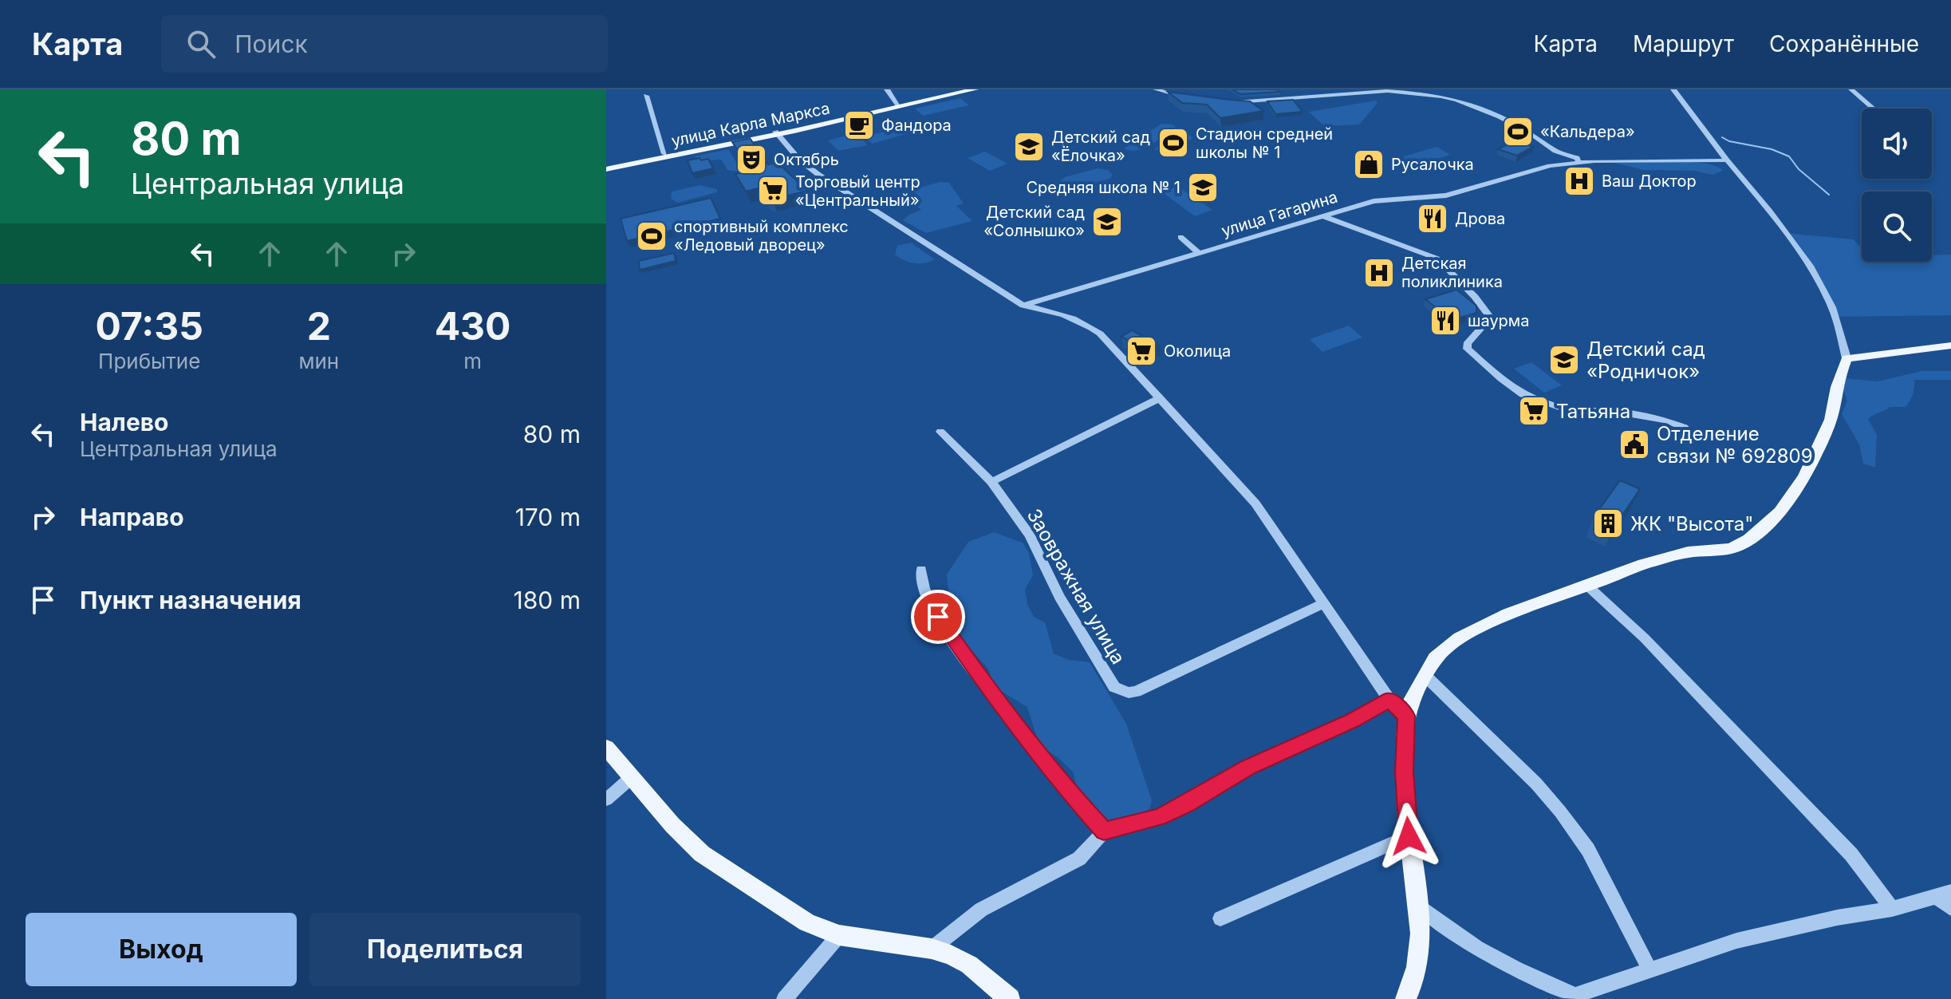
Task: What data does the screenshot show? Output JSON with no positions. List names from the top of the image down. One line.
{"streets":{"main road":["улица Карла Маркса"],"street":["улица Гагарина","Заовражная улица"]},"places":{"cafe":["Фандора"],"sports":["«Кальдера»","Стадион средней школы № 1","спортивный комплекс «Ледовый дворец»"],"school or university":["Детский сад «Ёлочка»","Средняя школа № 1","Детский сад «Солнышко»","Детский сад «Родничок»"],"theatre":["Октябрь"],"shop":["Русалочка"],"hospital":["Ваш Доктор","Детская поликлиника"],"supermarket":["Торговый центр «Центральный»","Околица","Татьяна"],"restaurant":["Дрова","шаурма"],"public building":["Отделение связи № 692809"],"building":["ЖК \"Высота\""]},"page":{"header":"Карта","search":"Поиск","nav":["Карта","Маршрут","Сохранённые"],"turn":["80 m","Центральная улица"],"eta":["07:35","Прибытие","2","мин","430","m"],"list":[{"name":"Налево","note":"Центральная улица","value":"80 m"},{"name":"Направо","value":"170 m"},{"name":"Пункт назначения","value":"180 m"}],"buttons":["Выход","Поделиться"]}}
